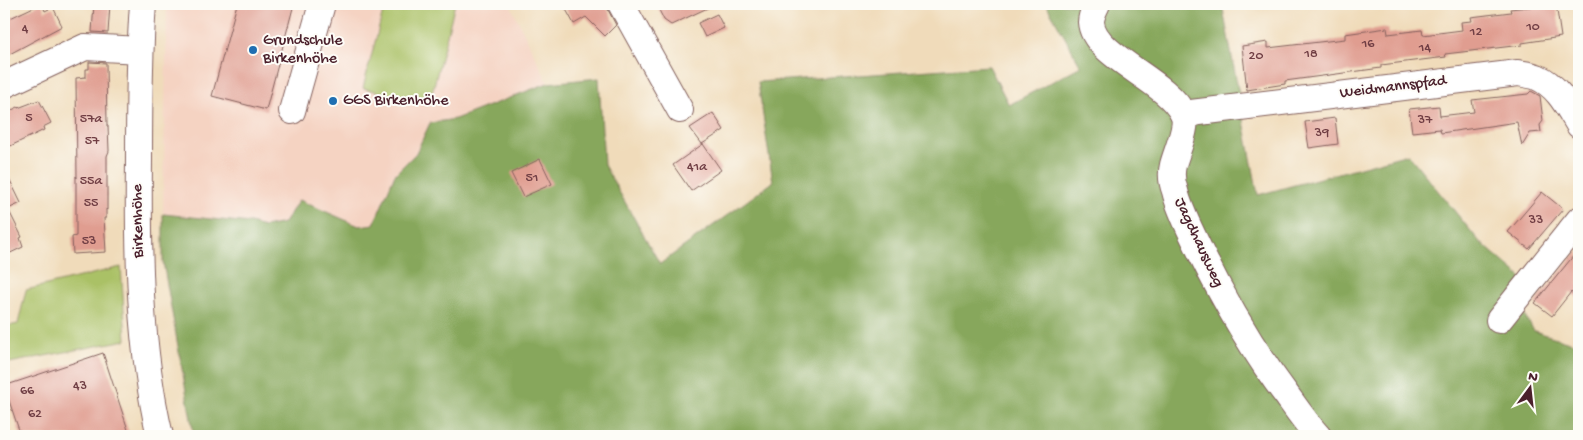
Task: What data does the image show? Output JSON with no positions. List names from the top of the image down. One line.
{"streets":{"street":["Weidmannspfad","Birkenhöhe","Jagdhausweg"]},"crossings":[["Weidmannspfad","Jagdhausweg"]],"places":["Grundschule Birkenhöhe","GGS Birkenhöhe"],"house_numbers":["10","4","12","16","14","18","20","5","57a","37","39","57","41a","51","55a","55","33","53","43","66","62"],"north":"top"}
